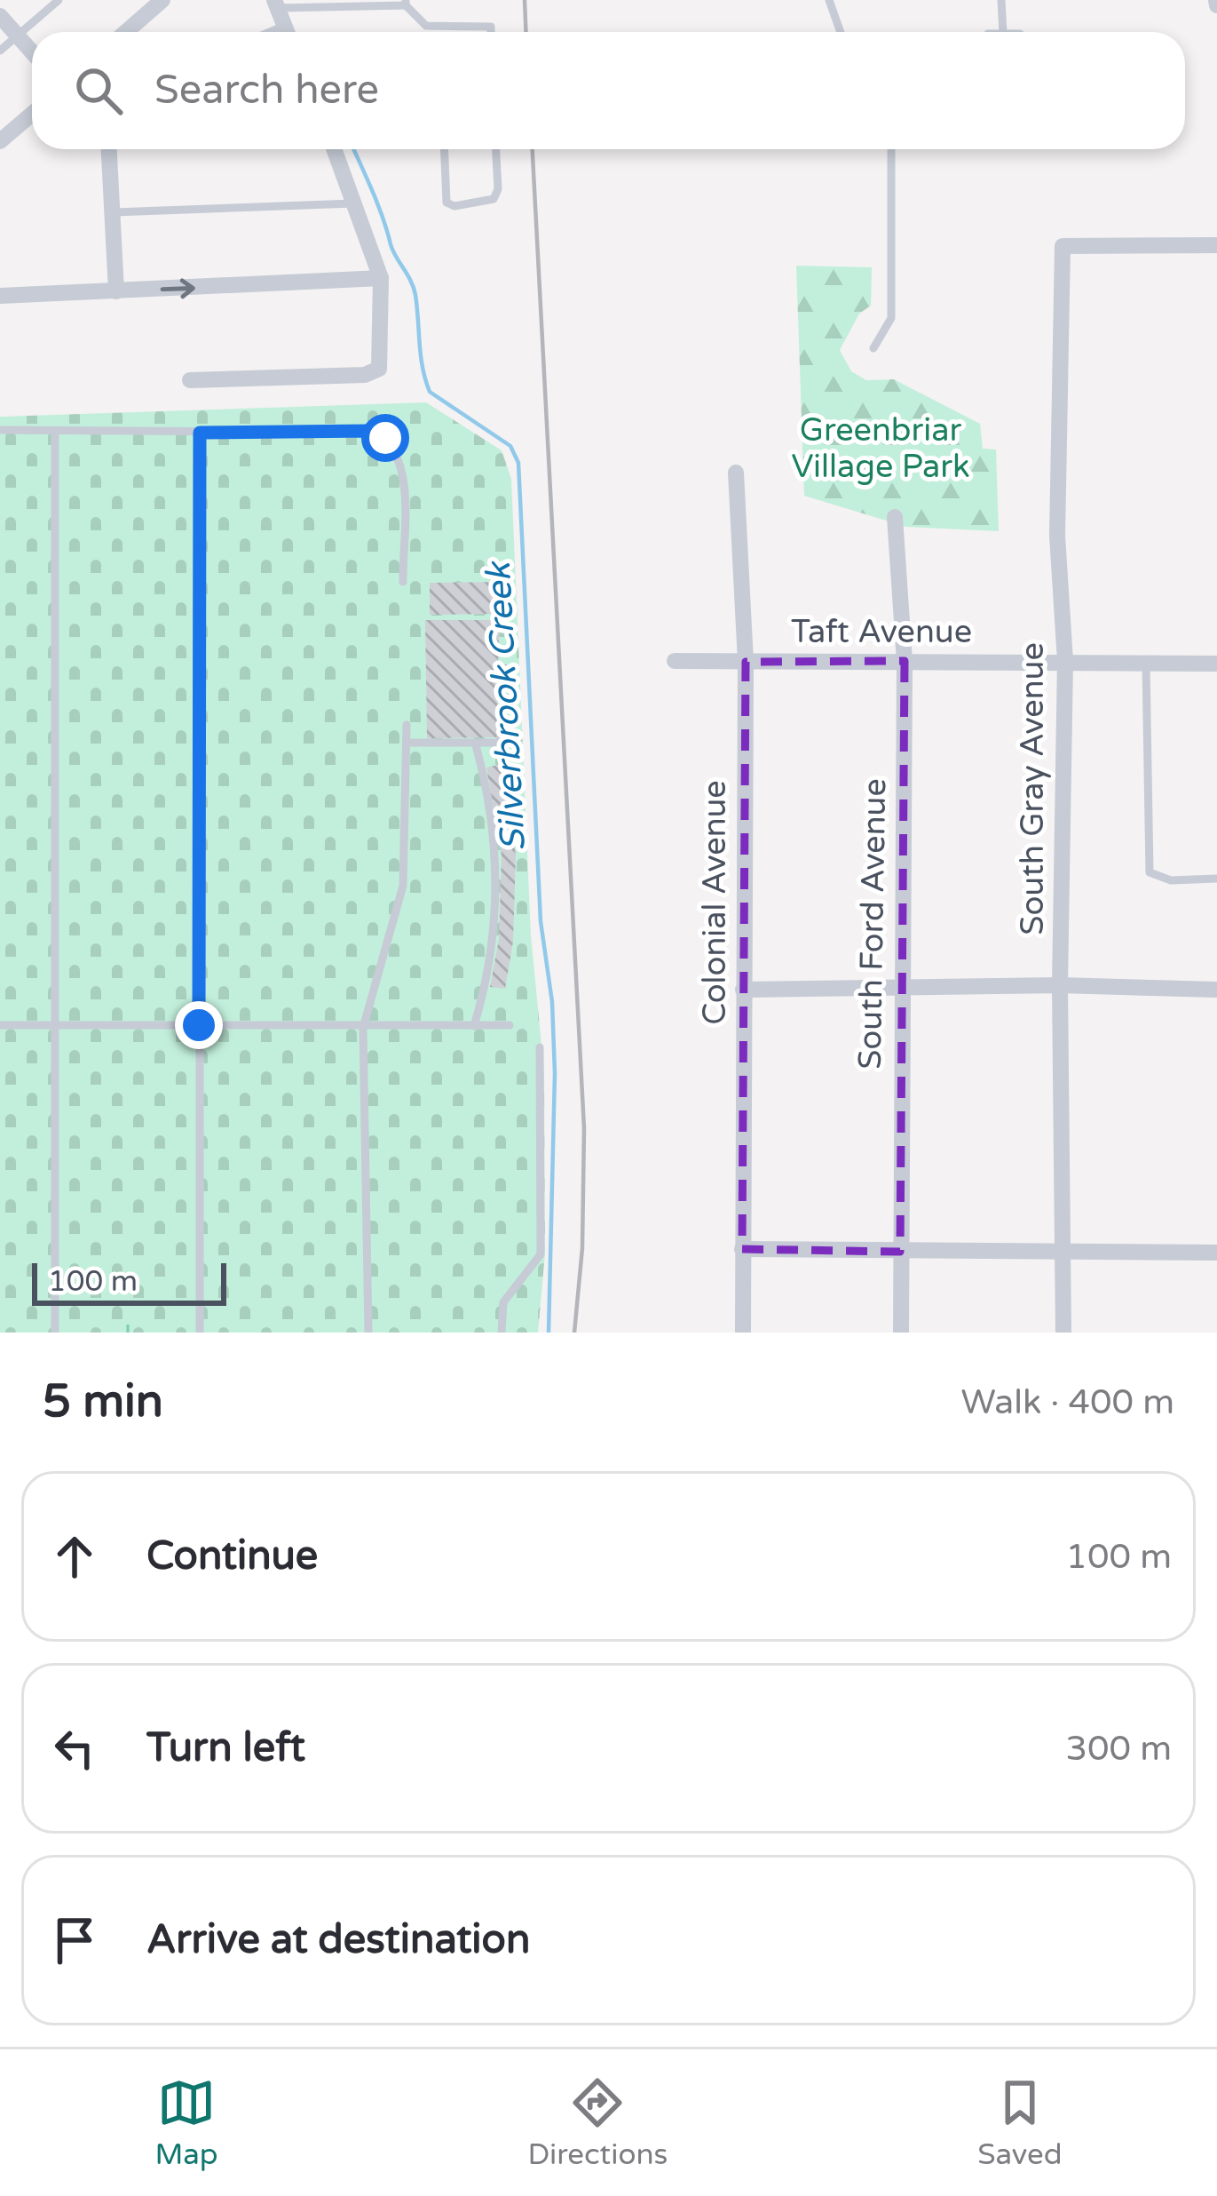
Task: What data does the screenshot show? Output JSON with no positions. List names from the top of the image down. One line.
{"streets":{"street":["Taft Avenue","South Gray Avenue","Colonial Avenue","South Ford Avenue"]},"crossings":[["Taft Avenue","South Gray Avenue"],["Taft Avenue","Colonial Avenue"],["Taft Avenue","South Ford Avenue"]],"water":["Silverbrook Creek"],"parks":["Greenbriar Village Park"],"scale_bar":"100 m","page":{"search":"Search here","scale":"100 m","heading":["5 min","Walk · 400 m"],"list":[["Continue","100 m"],["Turn left","300 m"],"Arrive at destination"],"nav":["Map","Directions","Saved"]}}
